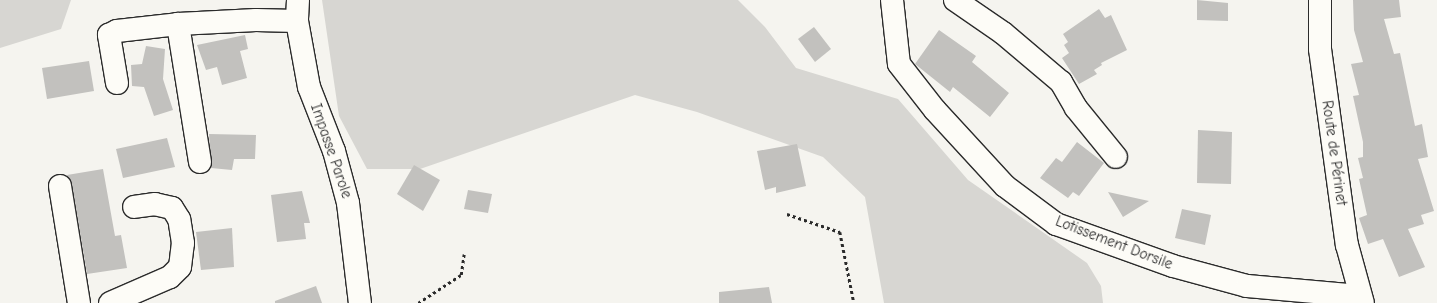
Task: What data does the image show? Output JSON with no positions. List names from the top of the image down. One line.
{"streets":{"street":["Impasse Parole","Route de Périnet","Lotissement Dorsile"]},"crossings":[["Route de Périnet","Lotissement Dorsile"]]}
